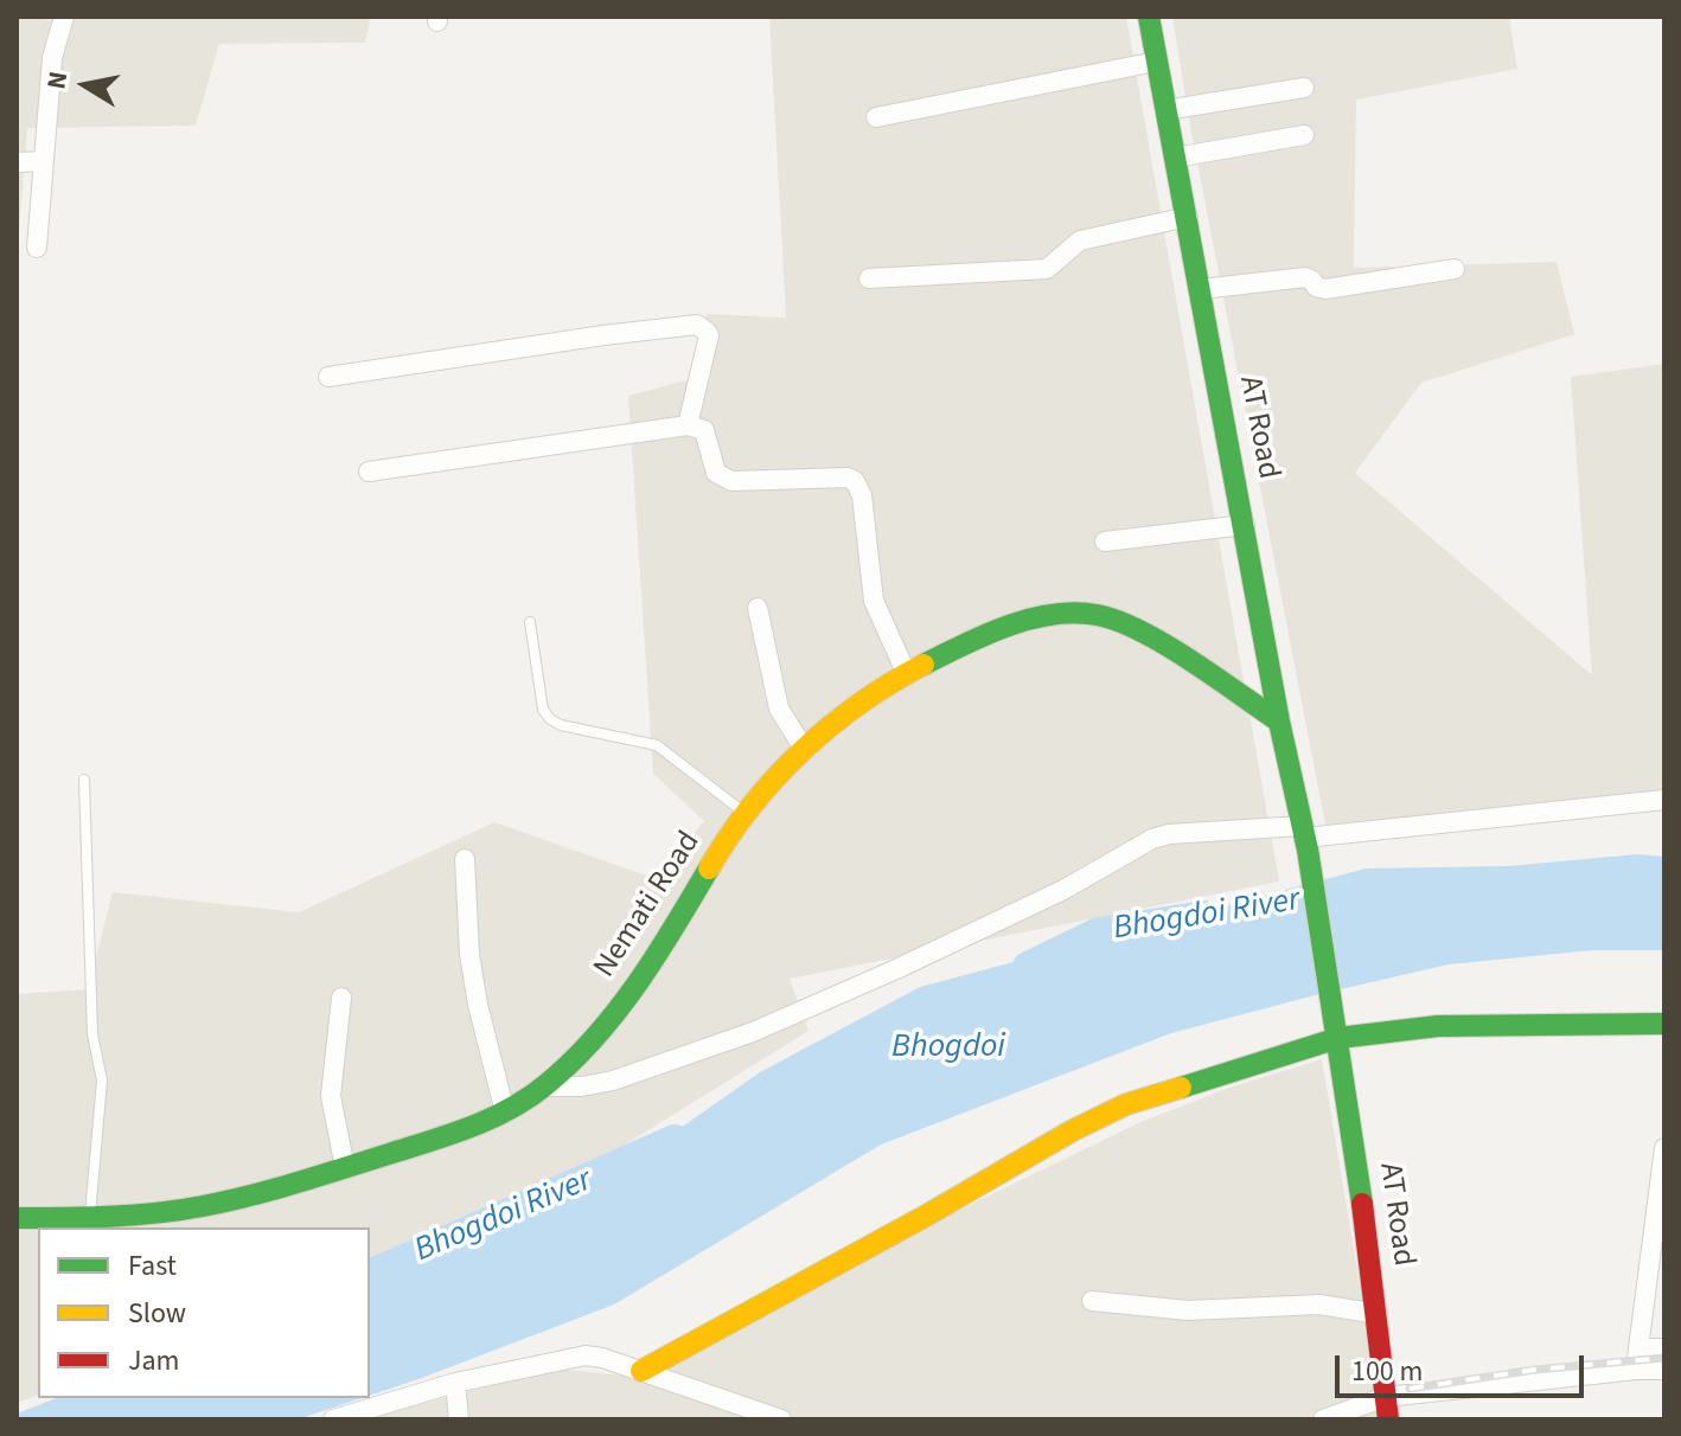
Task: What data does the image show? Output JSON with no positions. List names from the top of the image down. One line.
{"streets":{"street":["AT Road","Nemati Road"]},"crossings":[["AT Road","Nemati Road"]],"water":["Bhogdoi River","Bhogdoi"],"legend":["Fast","Slow","Jam"],"scale_bar":"100 m","north":"left"}
